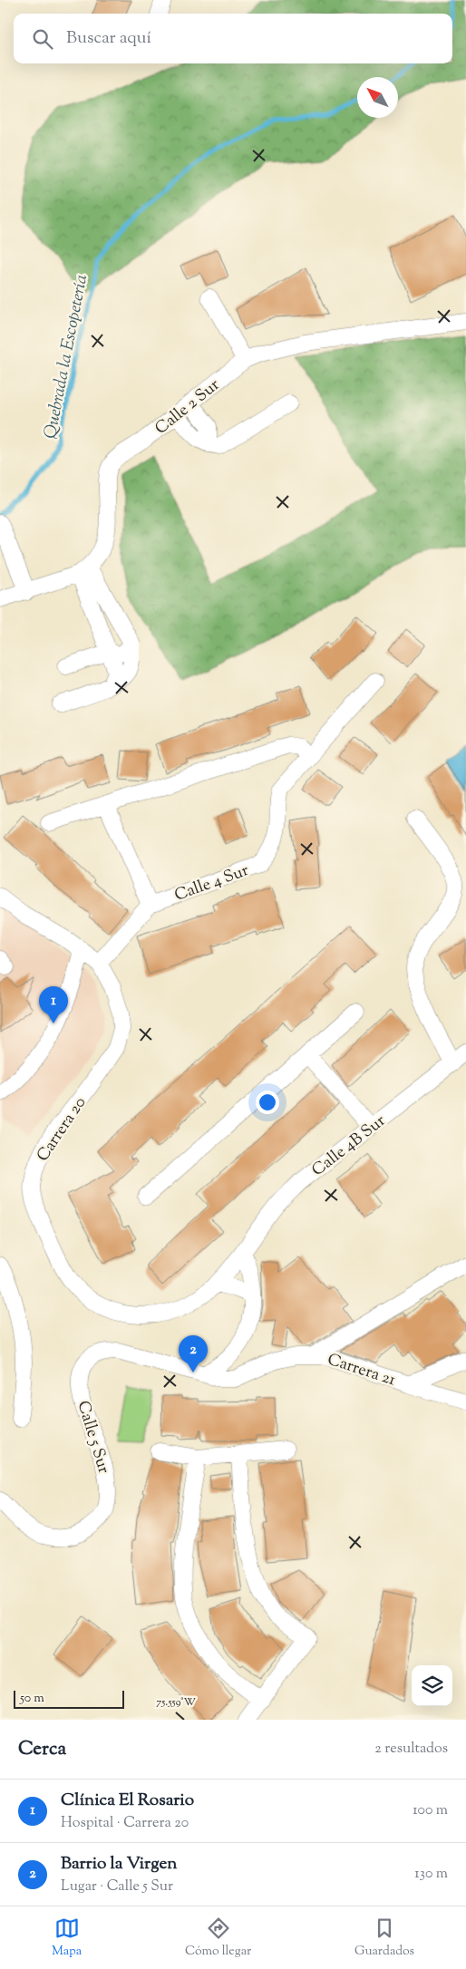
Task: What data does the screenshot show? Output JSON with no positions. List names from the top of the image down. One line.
{"streets":{"street":["Calle 2 Sur","Calle 4 Sur","Carrera 20","Calle 4B Sur","Carrera 21","Calle 5 Sur"]},"crossings":[["Calle 4 Sur","Carrera 20"],["Carrera 20","Calle 4B Sur"],["Carrera 21","Calle 5 Sur"]],"water":["Quebrada la Escopetería"],"scale_bar":"50 m","north":"top left","page":{"search":"Buscar aquí","pins":["1","2"],"scale":"50 m","heading":["Cerca","2 resultados"],"list":[{"mark":"1","name":"Clínica El Rosario","note":"Hospital · Carrera 20","value":"100 m"},{"mark":"2","name":"Barrio la Virgen","note":"Lugar · Calle 5 Sur","value":"130 m"}],"nav":["Mapa","Cómo llegar","Guardados"]},"coordinates":["75.559°W"]}
